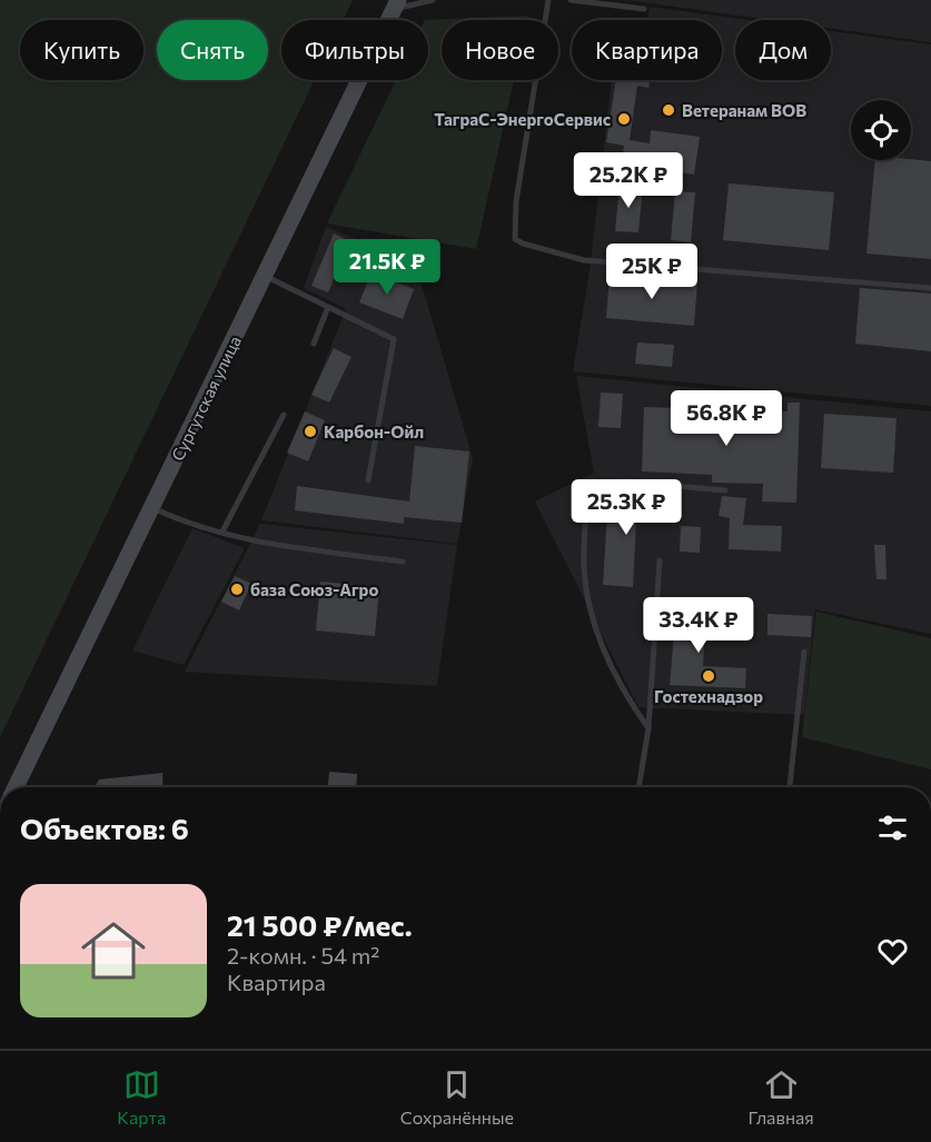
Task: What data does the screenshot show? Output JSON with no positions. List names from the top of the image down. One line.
{"streets":{"street":["Сургутская улица"]},"places":["Ветеранам ВОВ","ТаграС-ЭнергоСервис","Карбон-Ойл","база Союз-Агро","Гостехнадзор"],"page":{"chip":["Купить","Снять","Фильтры","Новое","Квартира","Дом"],"price":["25.2K ₽","21.5K ₽","25K ₽","56.8K ₽","25.3K ₽","33.4K ₽"],"heading":"Объектов: 6","list":[{"name":"21 500 ₽/мес.","note":"2-комн. · 54 m² · Квартира"}],"tabs":["Карта","Сохранённые","Главная"]}}
